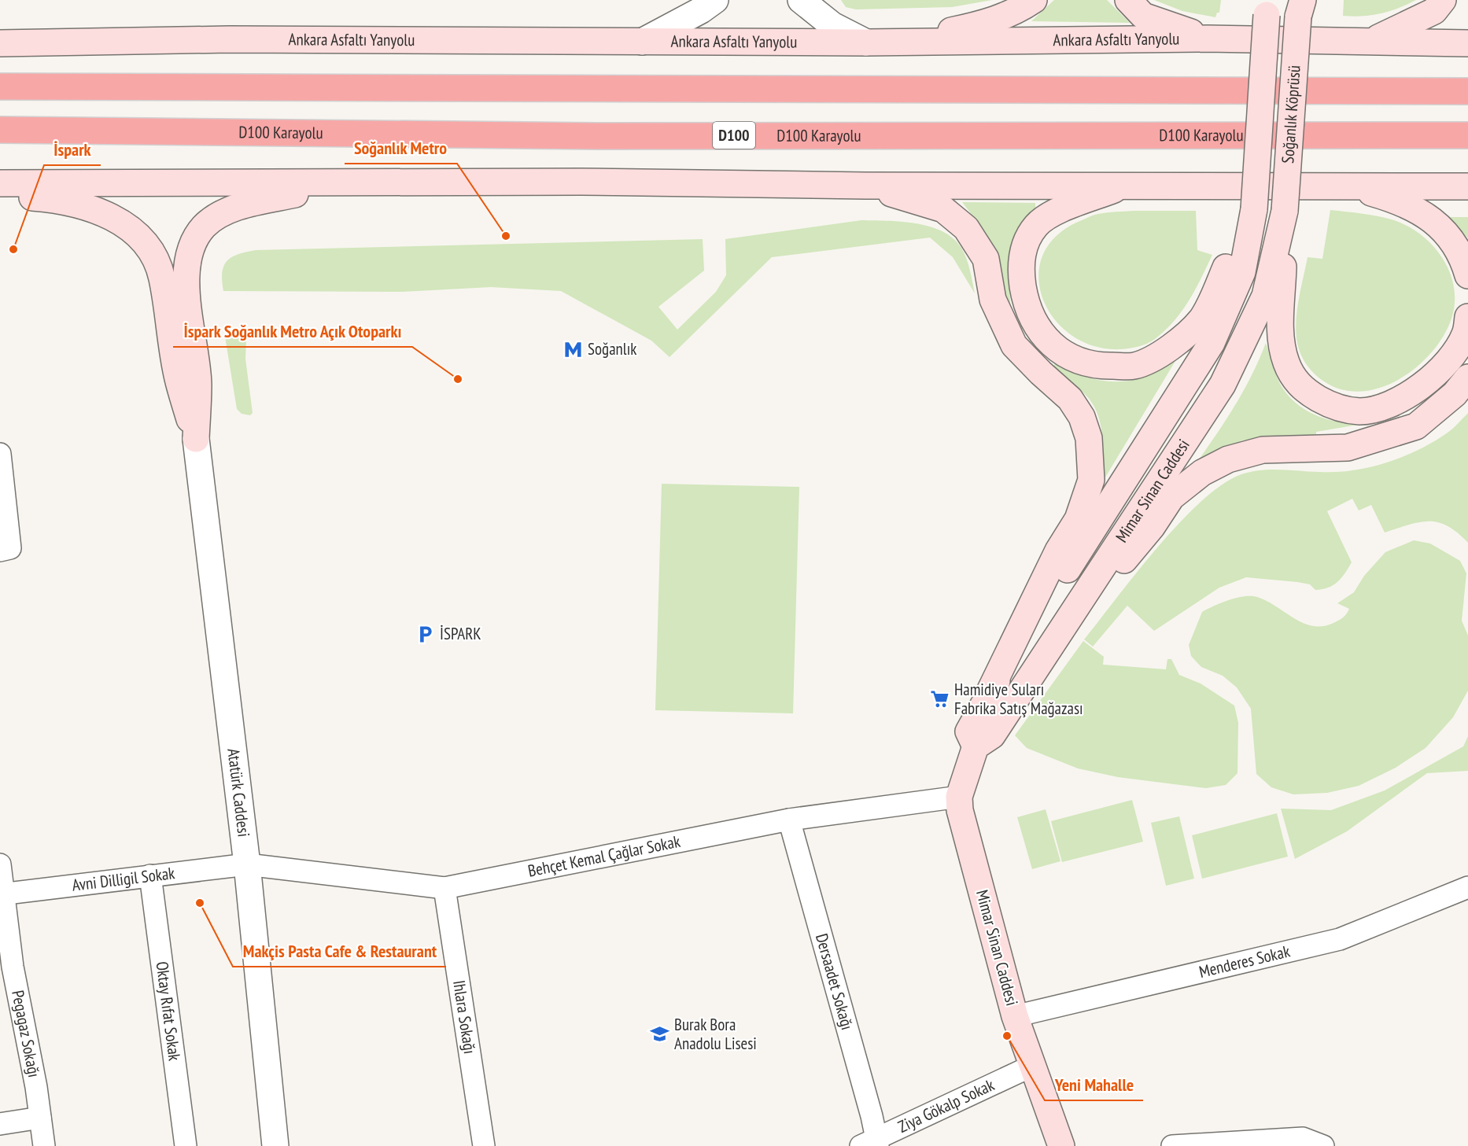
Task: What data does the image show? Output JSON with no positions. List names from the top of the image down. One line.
{"streets":{"highway":["D100 Karayolu","D100"],"main road":["Ankara Asfaltı Yanyolu","Soğanlık Köprüsü","Mimar Sinan Caddesi"],"street":["Atatürk Caddesi","Behçet Kemal Çağlar Sokak","Avni Dilligil Sokak","Menderes Sokak","Dersaadet Sokağı","Oktay Rıfat Sokak","Ihlara Sokağı","Pegagaz Sokağı","Ziya Gökalp Sokak"]},"crossings":[["Soğanlık Köprüsü","Mimar Sinan Caddesi"],["Mimar Sinan Caddesi","Behçet Kemal Çağlar Sokak"],["Mimar Sinan Caddesi","Menderes Sokak"],["Mimar Sinan Caddesi","Ziya Gökalp Sokak"],["Atatürk Caddesi","Behçet Kemal Çağlar Sokak"],["Atatürk Caddesi","Avni Dilligil Sokak"],["Behçet Kemal Çağlar Sokak","Avni Dilligil Sokak"],["Behçet Kemal Çağlar Sokak","Dersaadet Sokağı"],["Behçet Kemal Çağlar Sokak","Ihlara Sokağı"],["Avni Dilligil Sokak","Oktay Rıfat Sokak"],["Avni Dilligil Sokak","Pegagaz Sokağı"],["Dersaadet Sokağı","Ziya Gökalp Sokak"]],"places":{"other":["Soğanlık Metro","İspark","İspark Soğanlık Metro Açık Otoparkı","Makçis Pasta Cafe & Restaurant","Yeni Mahalle"],"metro station":["Soğanlık"],"parking":["İSPARK"],"supermarket":["Hamidiye Suları Fabrika Satış Mağazası"],"school or university":["Burak Bora Anadolu Lisesi"]}}
